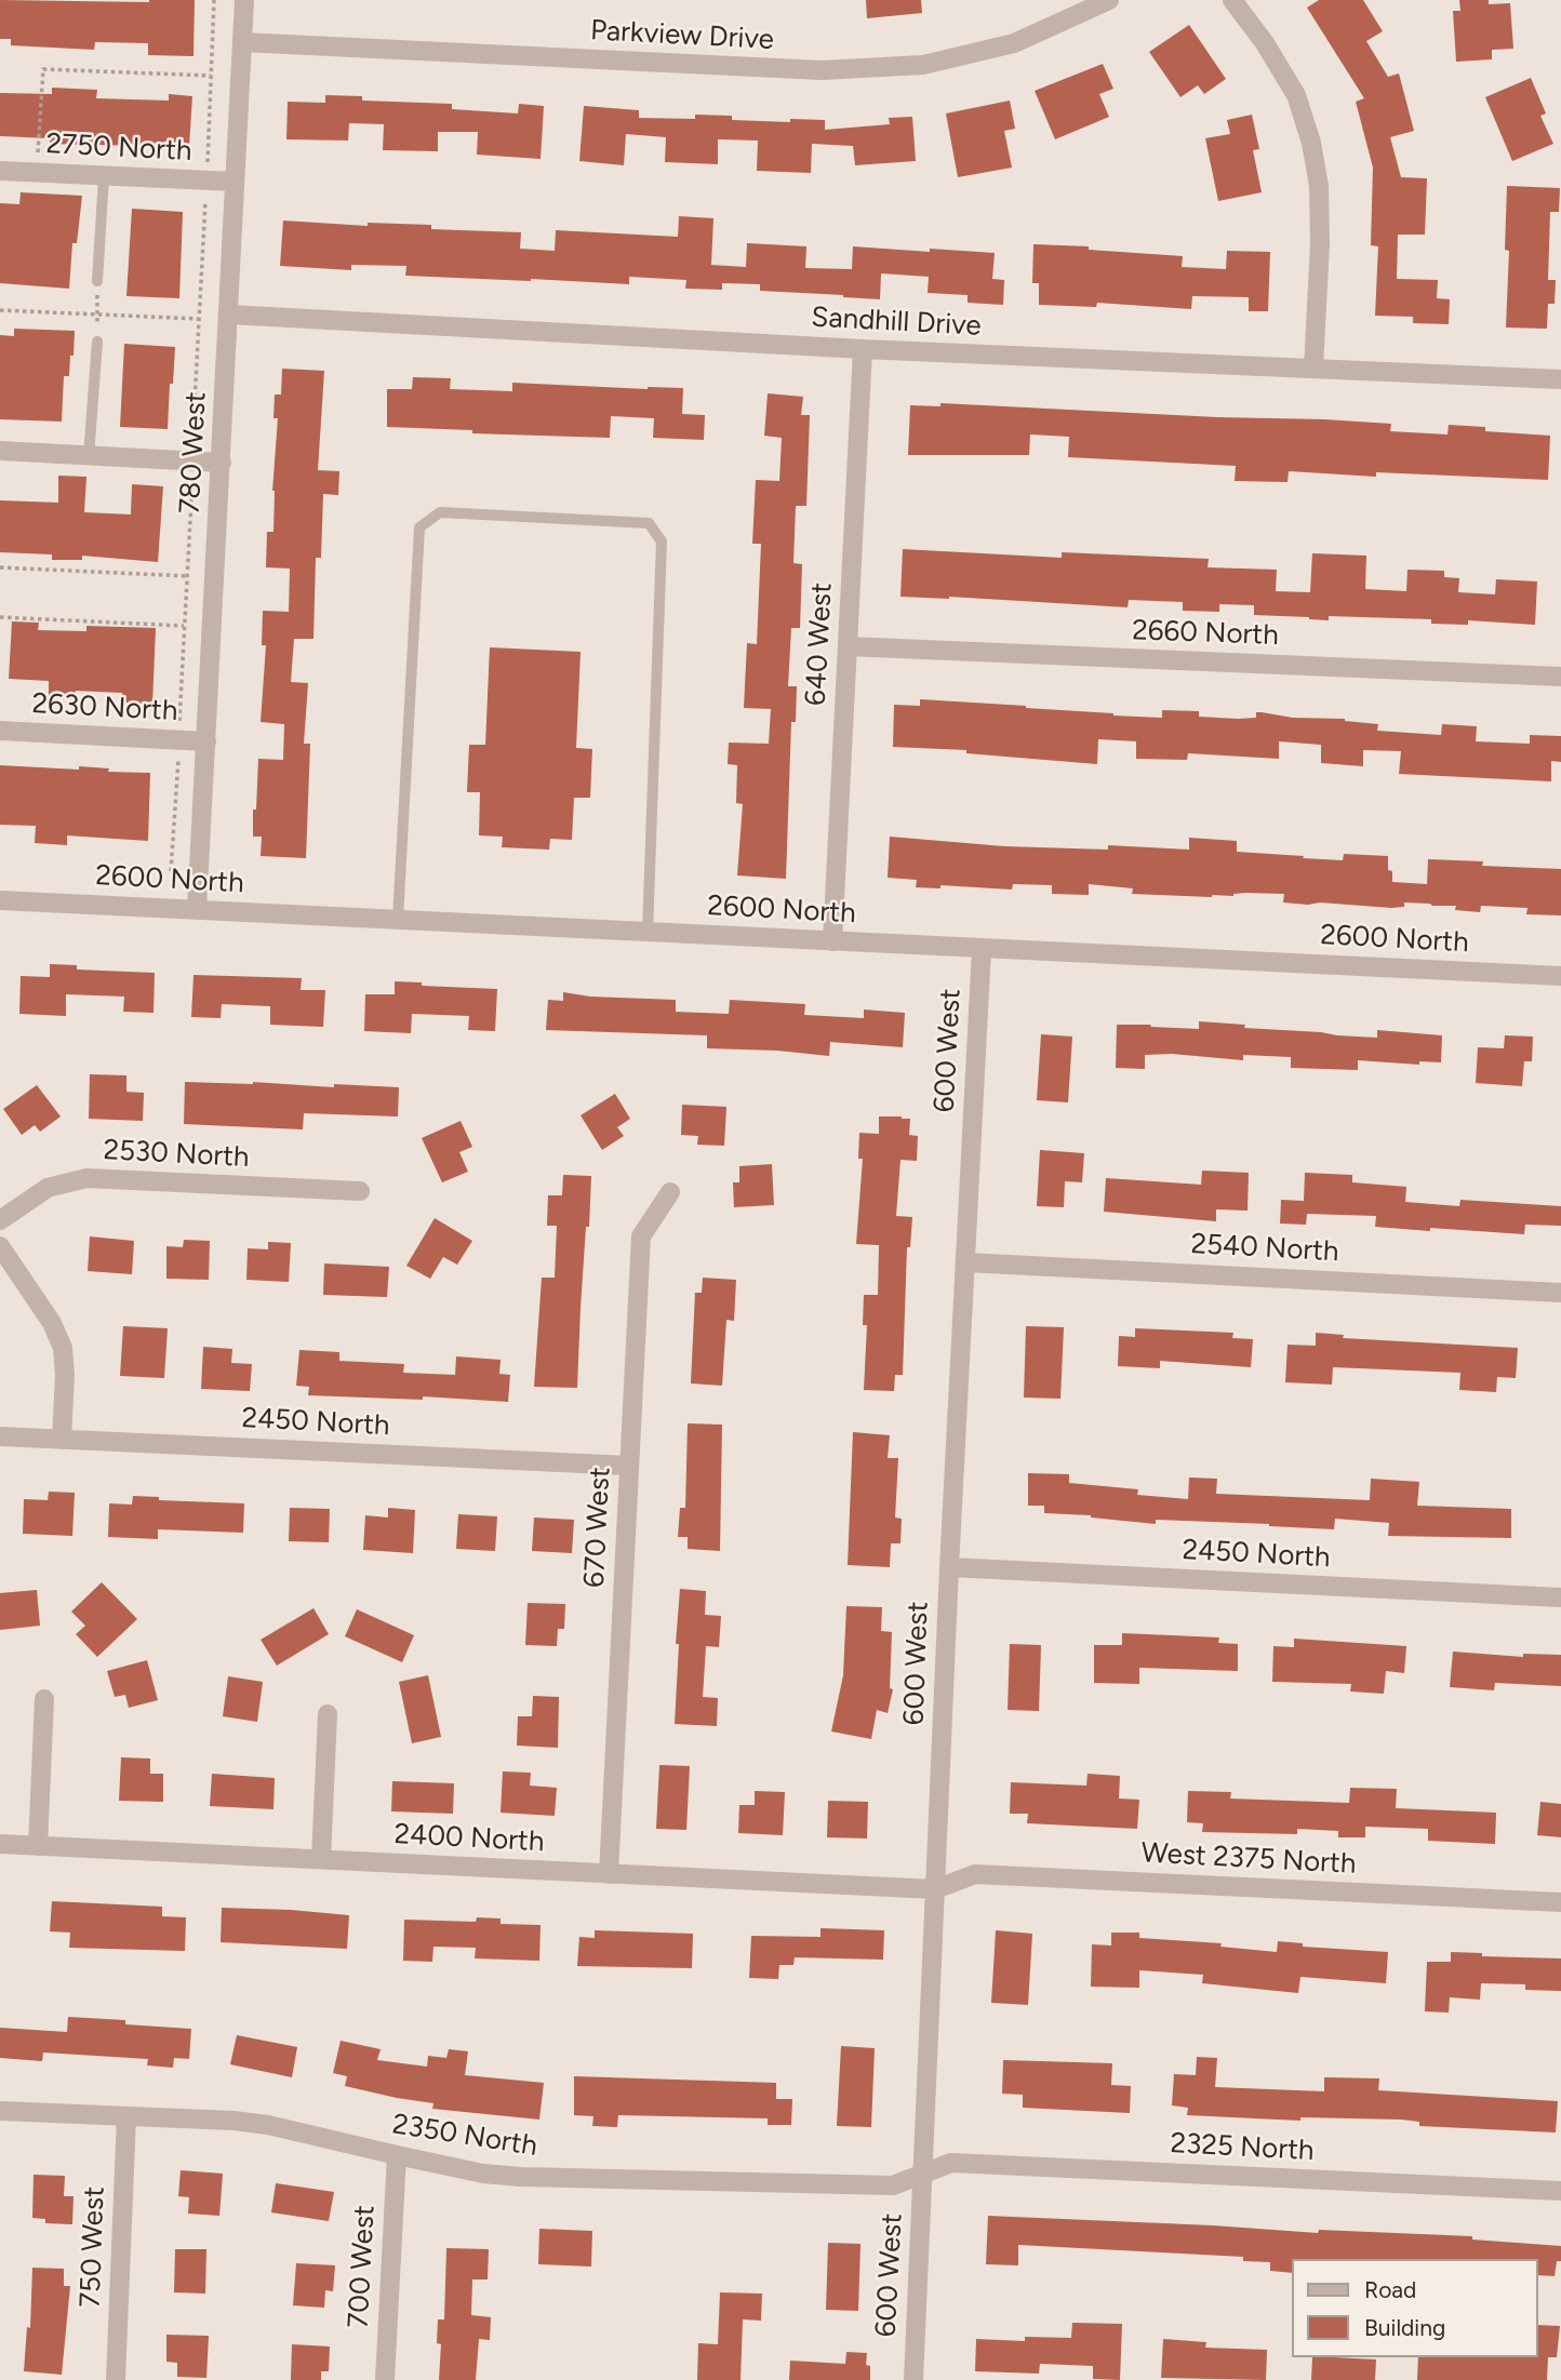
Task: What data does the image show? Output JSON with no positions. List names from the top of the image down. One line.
{"streets":{"street":["Parkview Drive","2750 North","Sandhill Drive","780 West","2660 North","640 West","2630 North","2600 North","600 West","2530 North","2540 North","2450 North","670 West","2400 North","West 2375 North","2350 North","2325 North","750 West","700 West"]},"crossings":[["Parkview Drive","780 West"],["2750 North","780 West"],["Sandhill Drive","780 West"],["Sandhill Drive","640 West"],["780 West","2630 North"],["780 West","2600 North"],["2660 North","640 West"],["640 West","2600 North"],["2600 North","600 West"],["600 West","2540 North"],["600 West","2450 North"],["600 West","2400 North"],["600 West","West 2375 North"],["600 West","2350 North"],["600 West","2325 North"],["2450 North","670 West"],["670 West","2400 North"],["2400 North","West 2375 North"],["2350 North","2325 North"],["2350 North","750 West"],["2350 North","700 West"]],"legend":["Road","Building"]}
